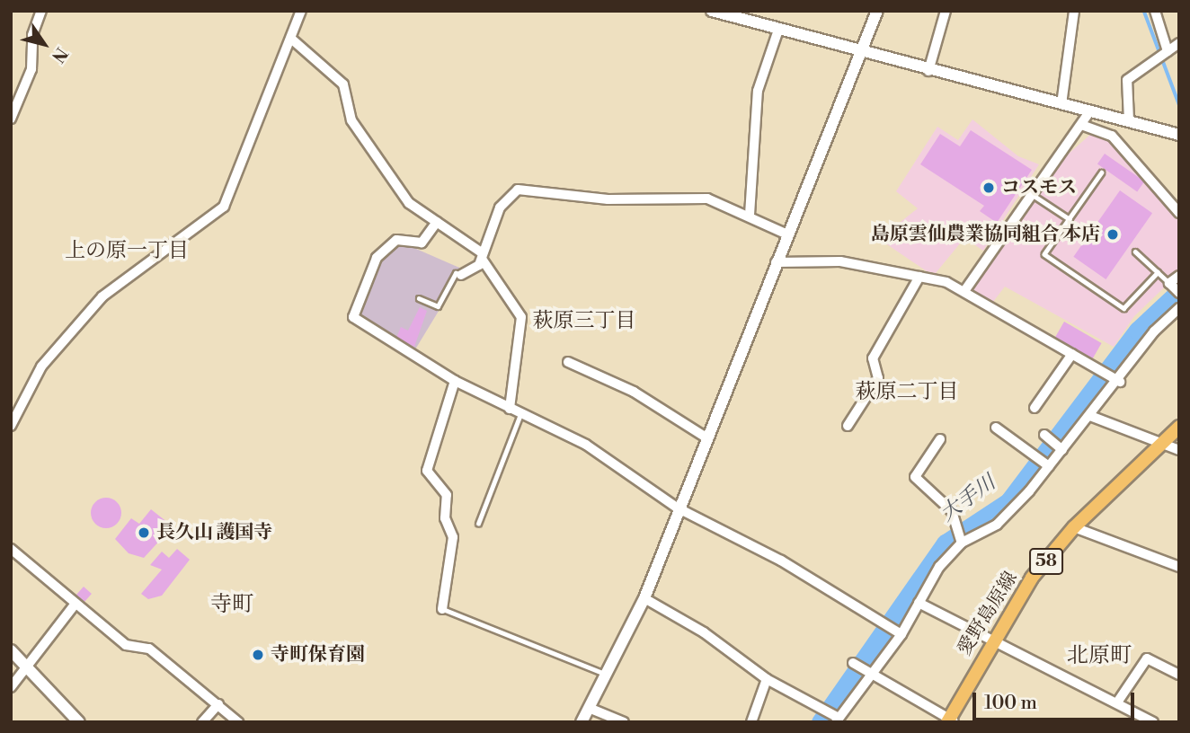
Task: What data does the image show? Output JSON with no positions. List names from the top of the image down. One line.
{"streets":{"main road":["58","愛野島原線"]},"districts":["上の原一丁目","萩原三丁目","萩原二丁目","寺町","北原町"],"water":["大手川"],"places":["コスモス","島原雲仙農業協同組合 本店","長久山 護国寺","寺町保育園"],"scale_bar":"100 m","north":"bottom right"}
